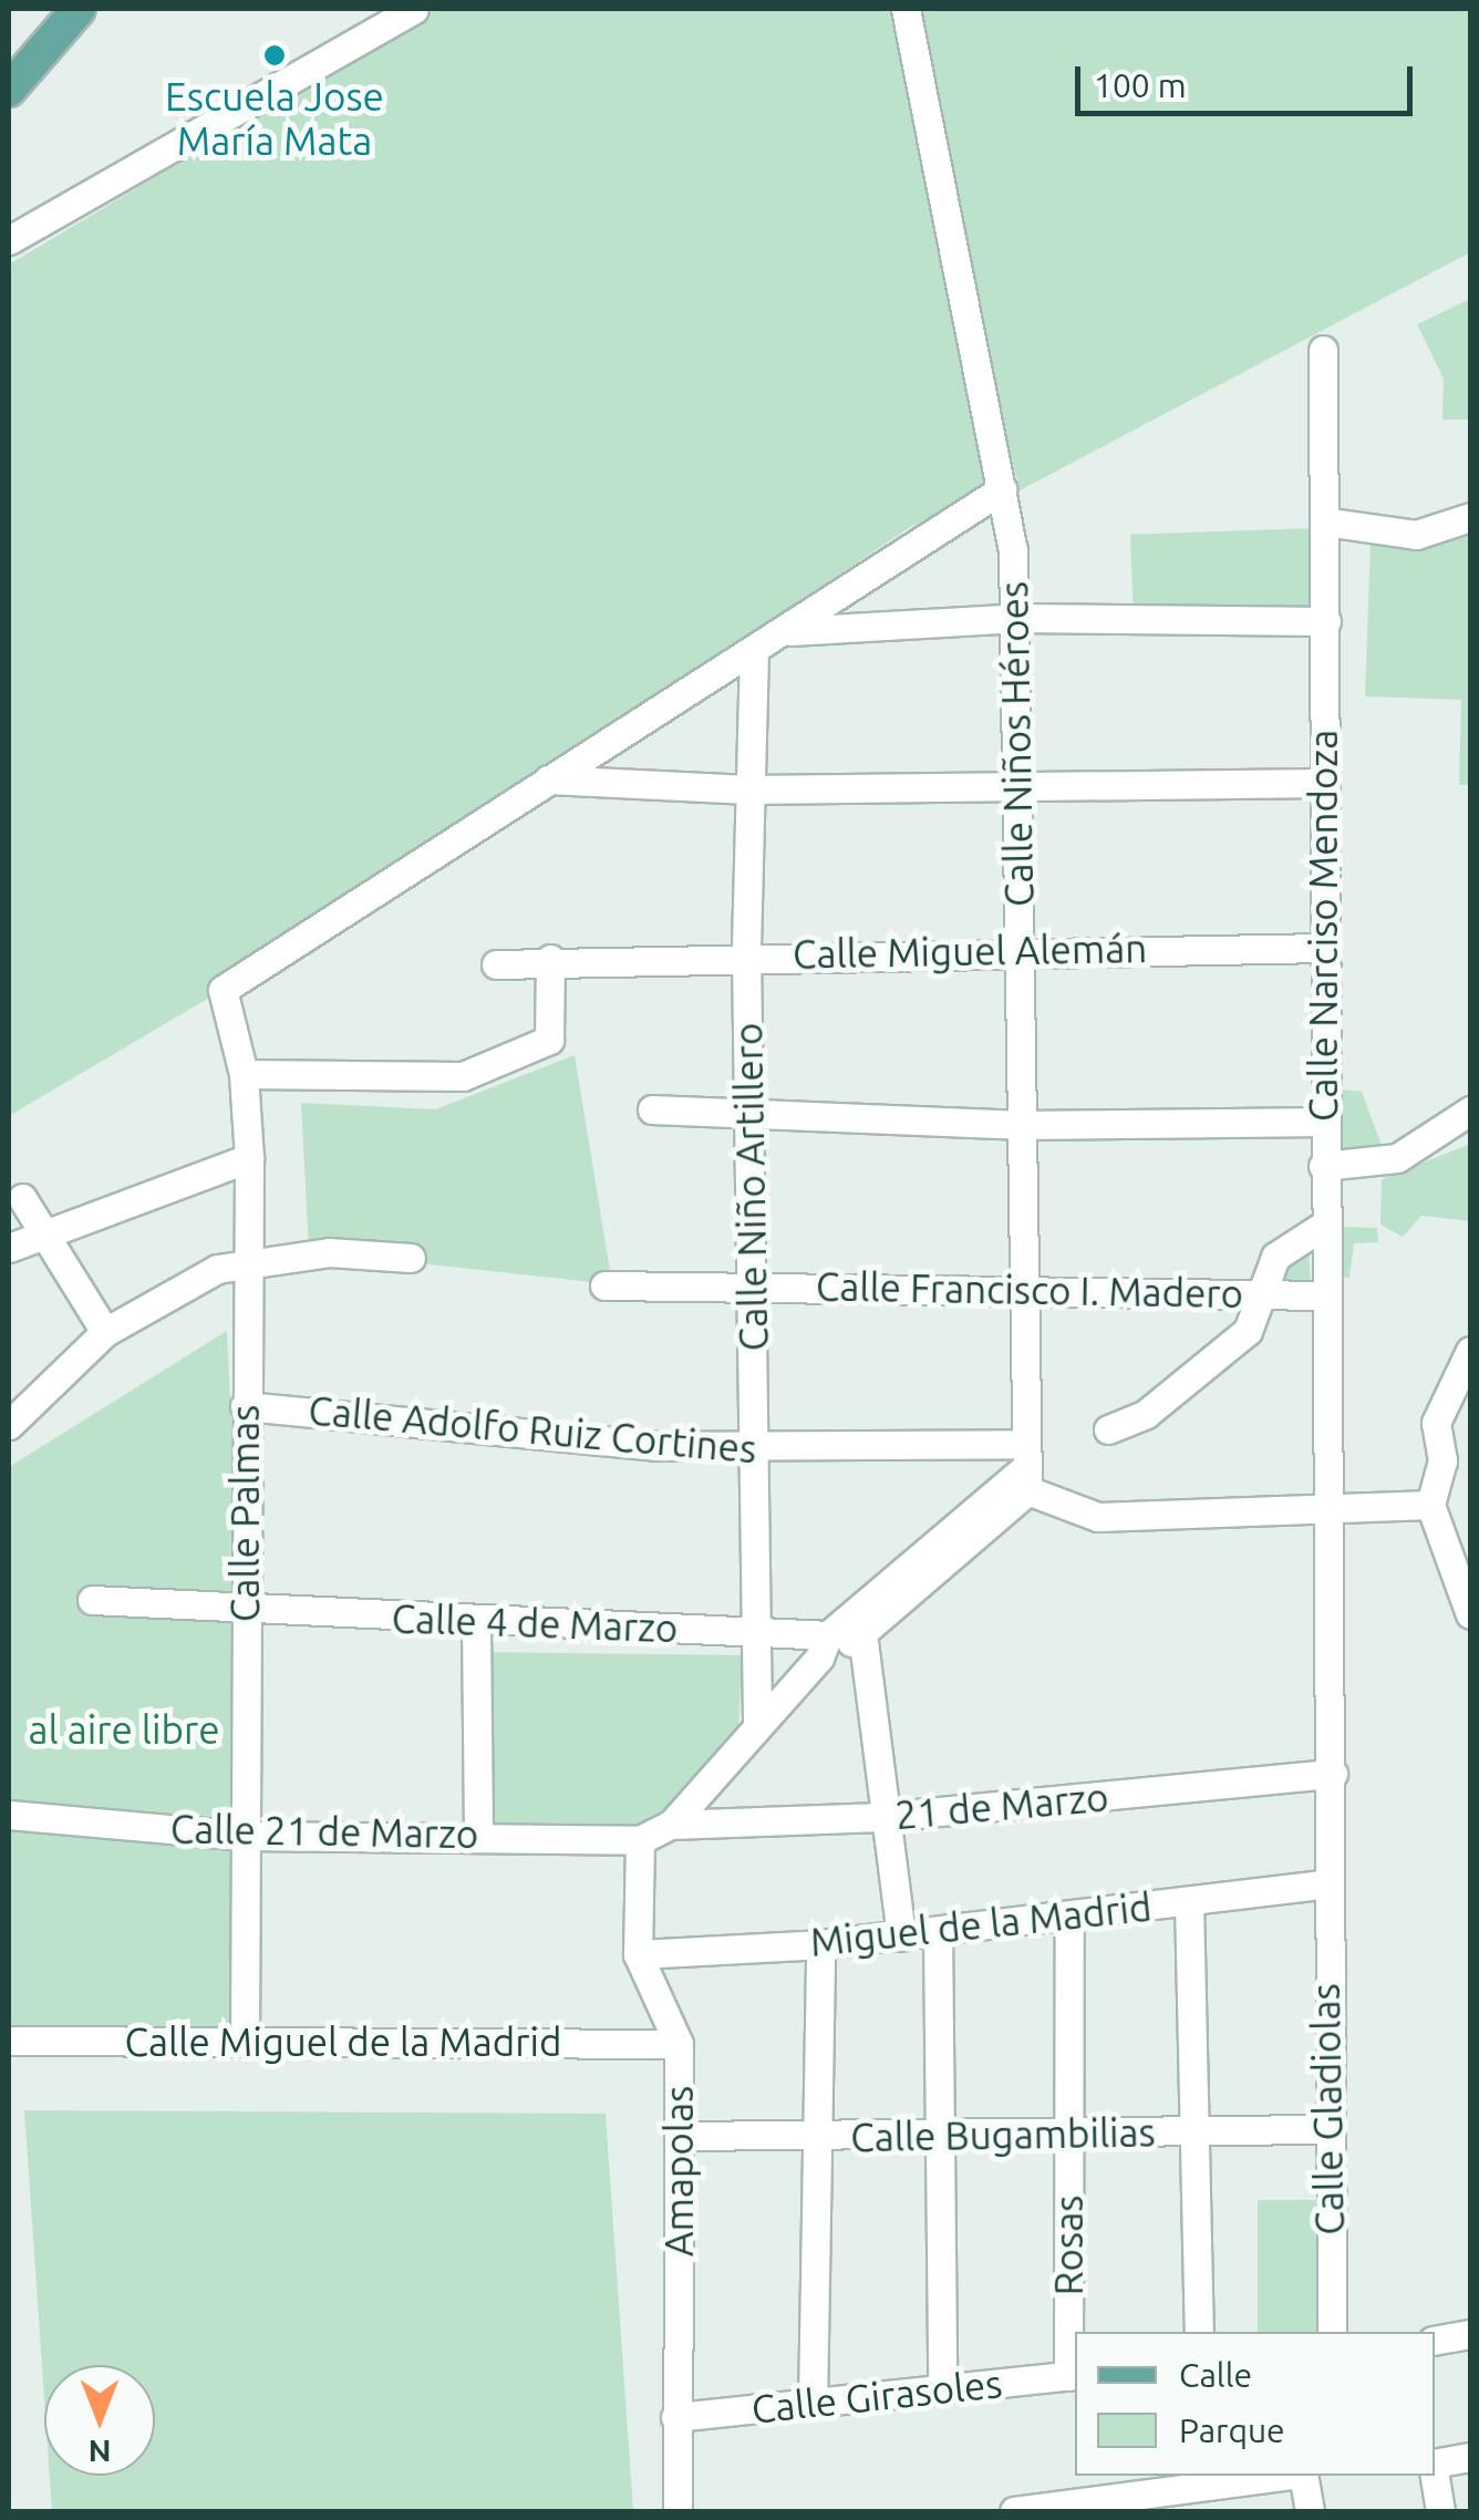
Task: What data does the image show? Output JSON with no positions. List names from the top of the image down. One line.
{"streets":{"street":["Calle Niños Héroes","Calle Narciso Mendoza","Calle Miguel Alemán","Calle Niño Artillero","Calle Francisco I. Madero","Calle Adolfo Ruiz Cortines","Calle Palmas","Calle 4 de Marzo","21 de Marzo","Calle 21 de Marzo","Miguel de la Madrid","Calle Miguel de la Madrid","Calle Gladiolas","Calle Bugambilias","Amapolas","Rosas","Calle Girasoles"]},"crossings":[["Calle Niños Héroes","Calle Miguel Alemán"],["Calle Niños Héroes","Calle Francisco I. Madero"],["Calle Niños Héroes","Calle Adolfo Ruiz Cortines"],["Calle Narciso Mendoza","Calle Miguel Alemán"],["Calle Narciso Mendoza","Calle Francisco I. Madero"],["Calle Narciso Mendoza","21 de Marzo"],["Calle Narciso Mendoza","Calle Gladiolas"],["Calle Miguel Alemán","Calle Niño Artillero"],["Calle Niño Artillero","Calle Francisco I. Madero"],["Calle Niño Artillero","Calle Adolfo Ruiz Cortines"],["Calle Niño Artillero","Calle 4 de Marzo"],["Calle Adolfo Ruiz Cortines","Calle Palmas"],["Calle Palmas","Calle 4 de Marzo"],["Calle Palmas","Calle 21 de Marzo"],["Calle Palmas","Calle Miguel de la Madrid"],["21 de Marzo","Calle Gladiolas"],["Calle 21 de Marzo","Amapolas"],["Miguel de la Madrid","Calle Gladiolas"],["Miguel de la Madrid","Amapolas"],["Miguel de la Madrid","Rosas"],["Calle Miguel de la Madrid","Amapolas"],["Calle Gladiolas","Calle Bugambilias"],["Calle Bugambilias","Amapolas"],["Calle Bugambilias","Rosas"],["Amapolas","Calle Girasoles"],["Rosas","Calle Girasoles"]],"parks":["al aire libre"],"places":["Escuela Jose María Mata"],"legend":["Calle","Parque"],"scale_bar":"100 m","north":"bottom"}
